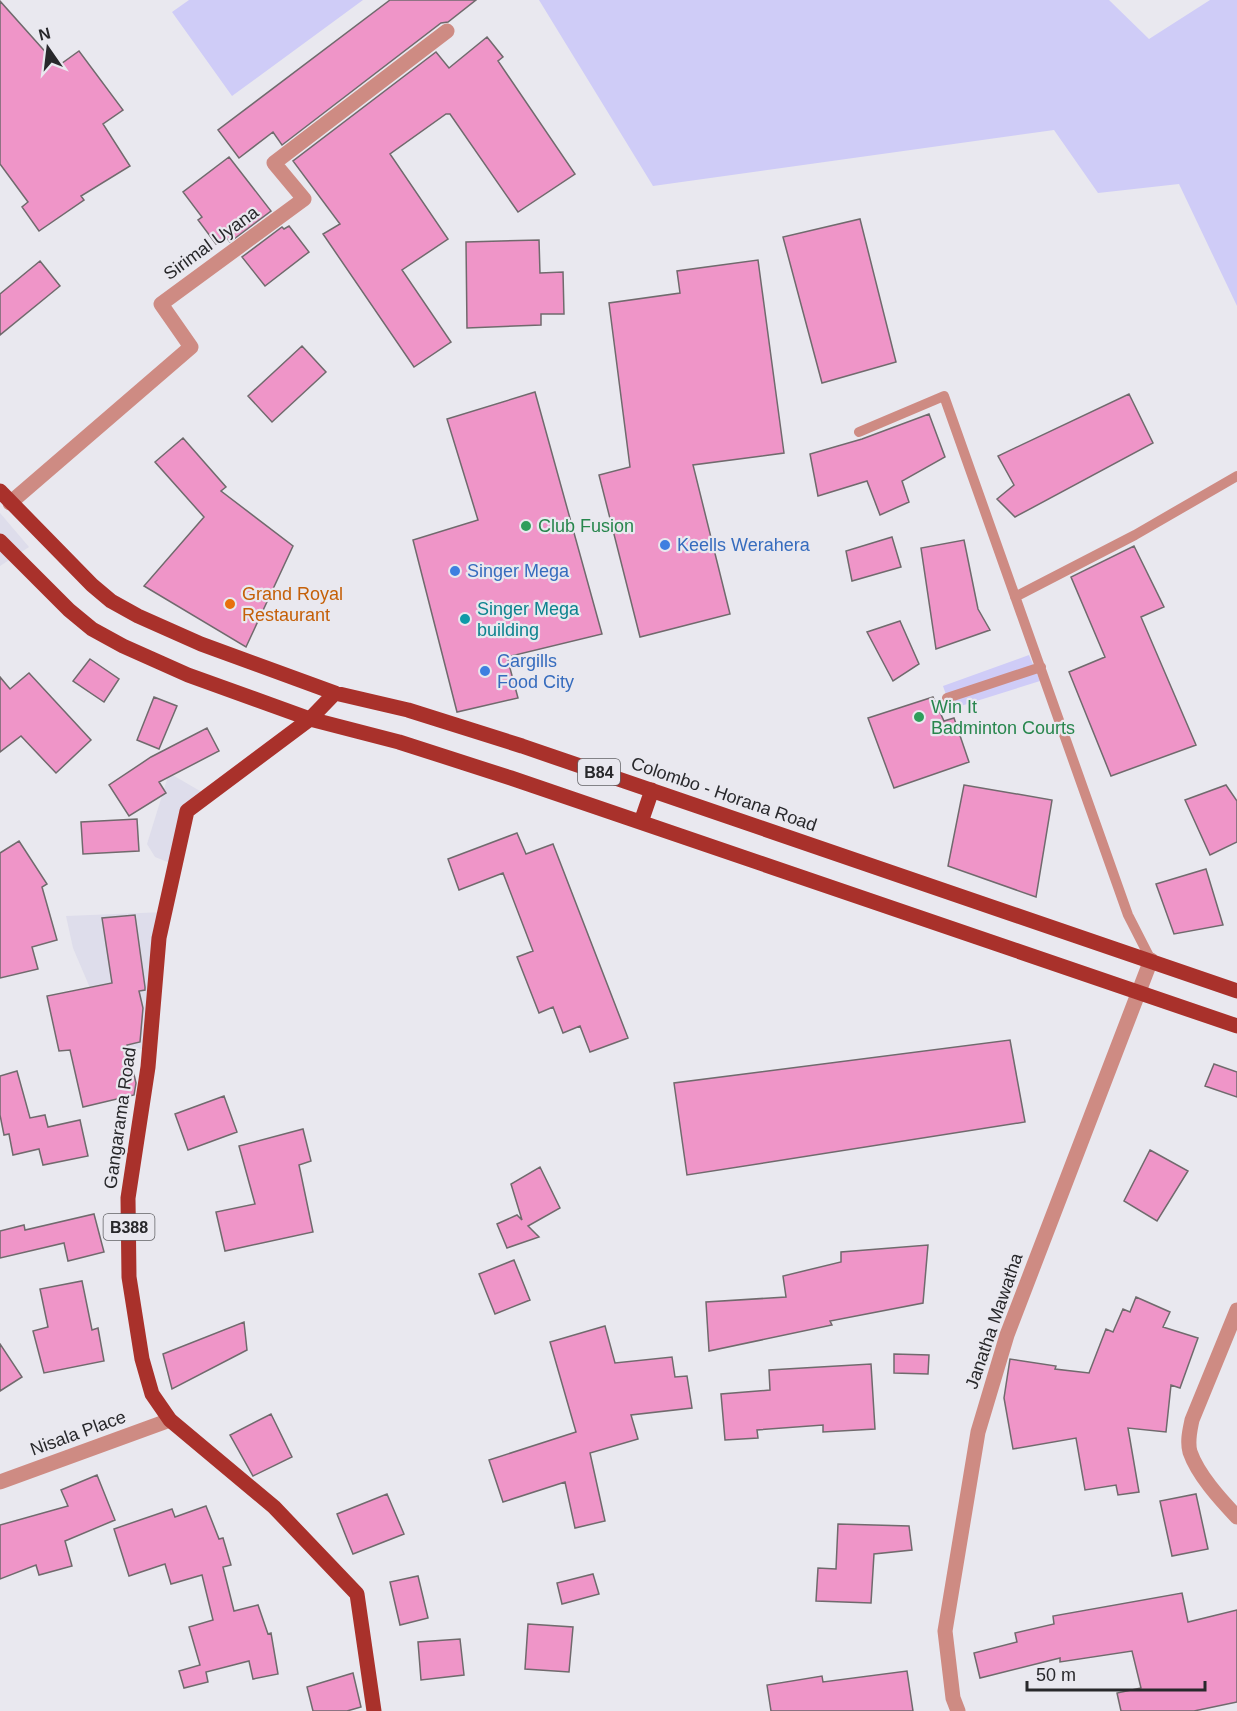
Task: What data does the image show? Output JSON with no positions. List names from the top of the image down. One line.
{"streets":{"main road":["B84","Colombo - Horana Road","Gangarama Road","B388"],"street":["Sirimal Uyana","Janatha Mawatha","Nisala Place"]},"crossings":[["Sirimal Uyana","Colombo - Horana Road"],["B84","Gangarama Road"],["B84","Janatha Mawatha"],["Colombo - Horana Road","Gangarama Road"],["Colombo - Horana Road","Janatha Mawatha"],["Gangarama Road","Nisala Place"]],"places":["Club Fusion","Keells Werahera","Singer Mega","Grand Royal Restaurant","Singer Mega building","Cargills Food City","Win It Badminton Courts"],"scale_bar":"50 m","north":"top"}
